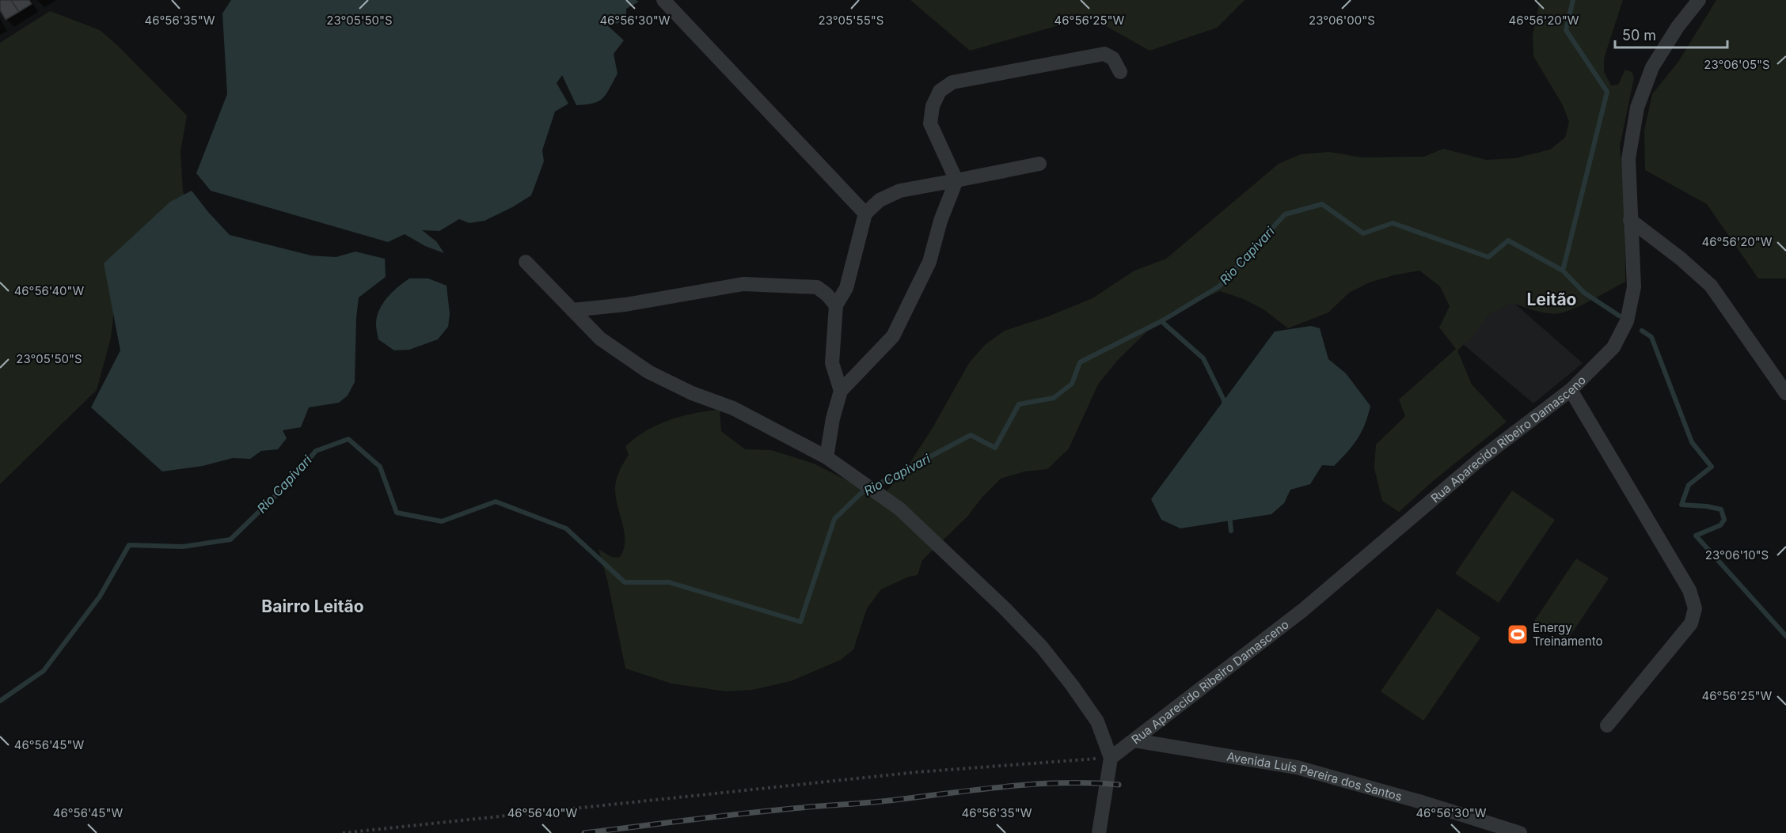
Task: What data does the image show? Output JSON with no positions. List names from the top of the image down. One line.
{"streets":{"street":["Rua Aparecido Ribeiro Damasceno","Avenida Luís Pereira dos Santos"]},"crossings":[["Rua Aparecido Ribeiro Damasceno","Avenida Luís Pereira dos Santos"]],"districts":["Leitão","Bairro Leitão"],"water":["Rio Capivari"],"places":{"sports":["Energy Treinamento"]},"scale_bar":"50 m","coordinates":["46°56'25\"W","46°56'35\"W","23°05'50\"S","46°56'30\"W","23°05'55\"S","23°06'00\"S","46°56'20\"W","23°06'05\"S","46°56'40\"W","23°06'10\"S","46°56'45\"W"]}
